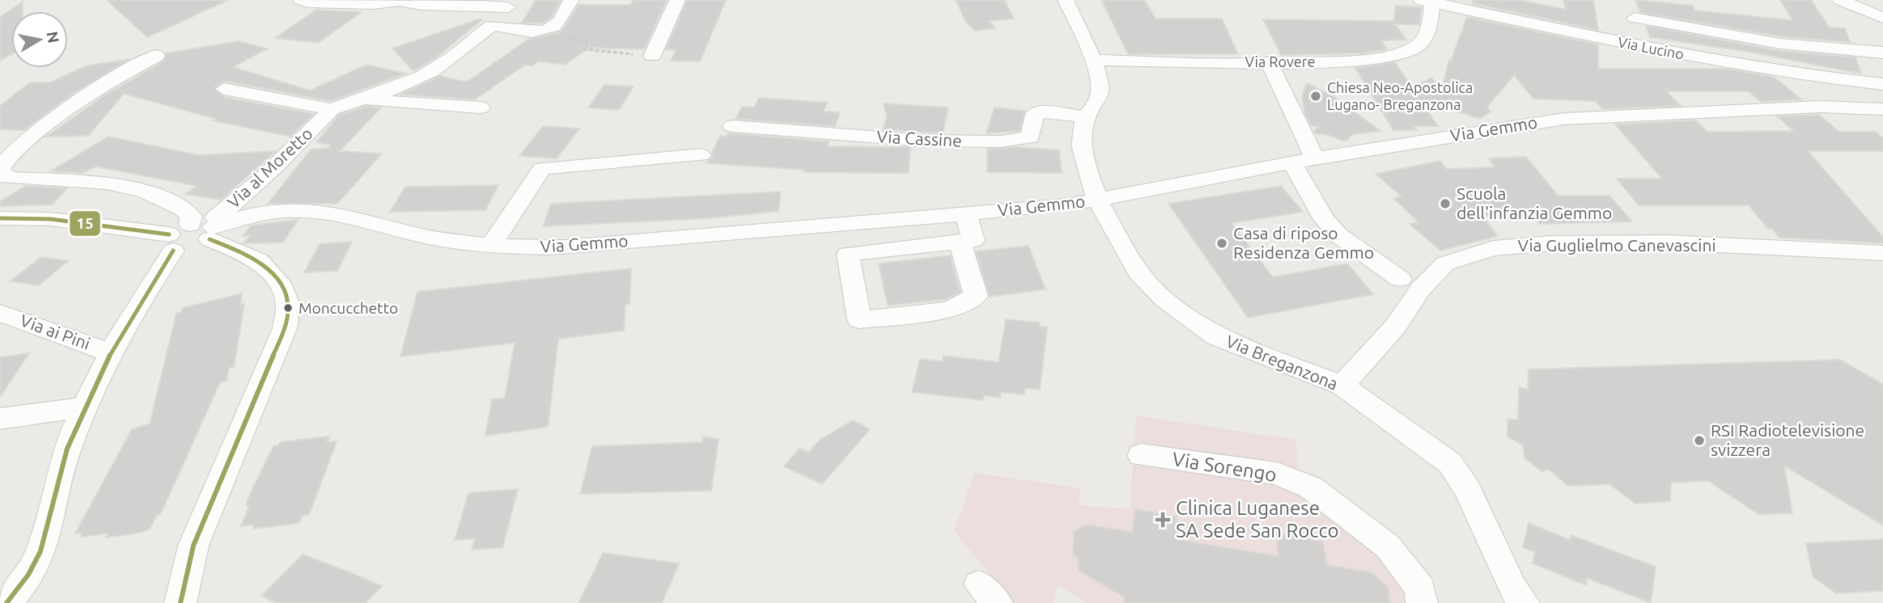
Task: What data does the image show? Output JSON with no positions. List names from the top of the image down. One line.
{"streets":{"street":["Via Lucino","Via Rovere","Via Gemmo","Via Cassine","Via al Moretto","Via Guglielmo Canevascini","Via ai Pini","Via Breganzona","Via Sorengo"]},"crossings":[["Via Lucino","Via Rovere"],["Via Lucino","Via Gemmo"],["Via Rovere","Via Breganzona"],["Via Gemmo","Via al Moretto"],["Via Gemmo","Via Breganzona"],["Via Cassine","Via Breganzona"],["Via Guglielmo Canevascini","Via Breganzona"]],"places":{"other":["Chiesa Neo-Apostolica Lugano- Breganzona","Scuola dell'infanzia Gemmo","Casa di riposo Residenza Gemmo","Moncucchetto","RSI Radiotelevisione svizzera"],"health":["Clinica Luganese SA Sede San Rocco"]},"lines":["transit line 15"],"north":"right"}
